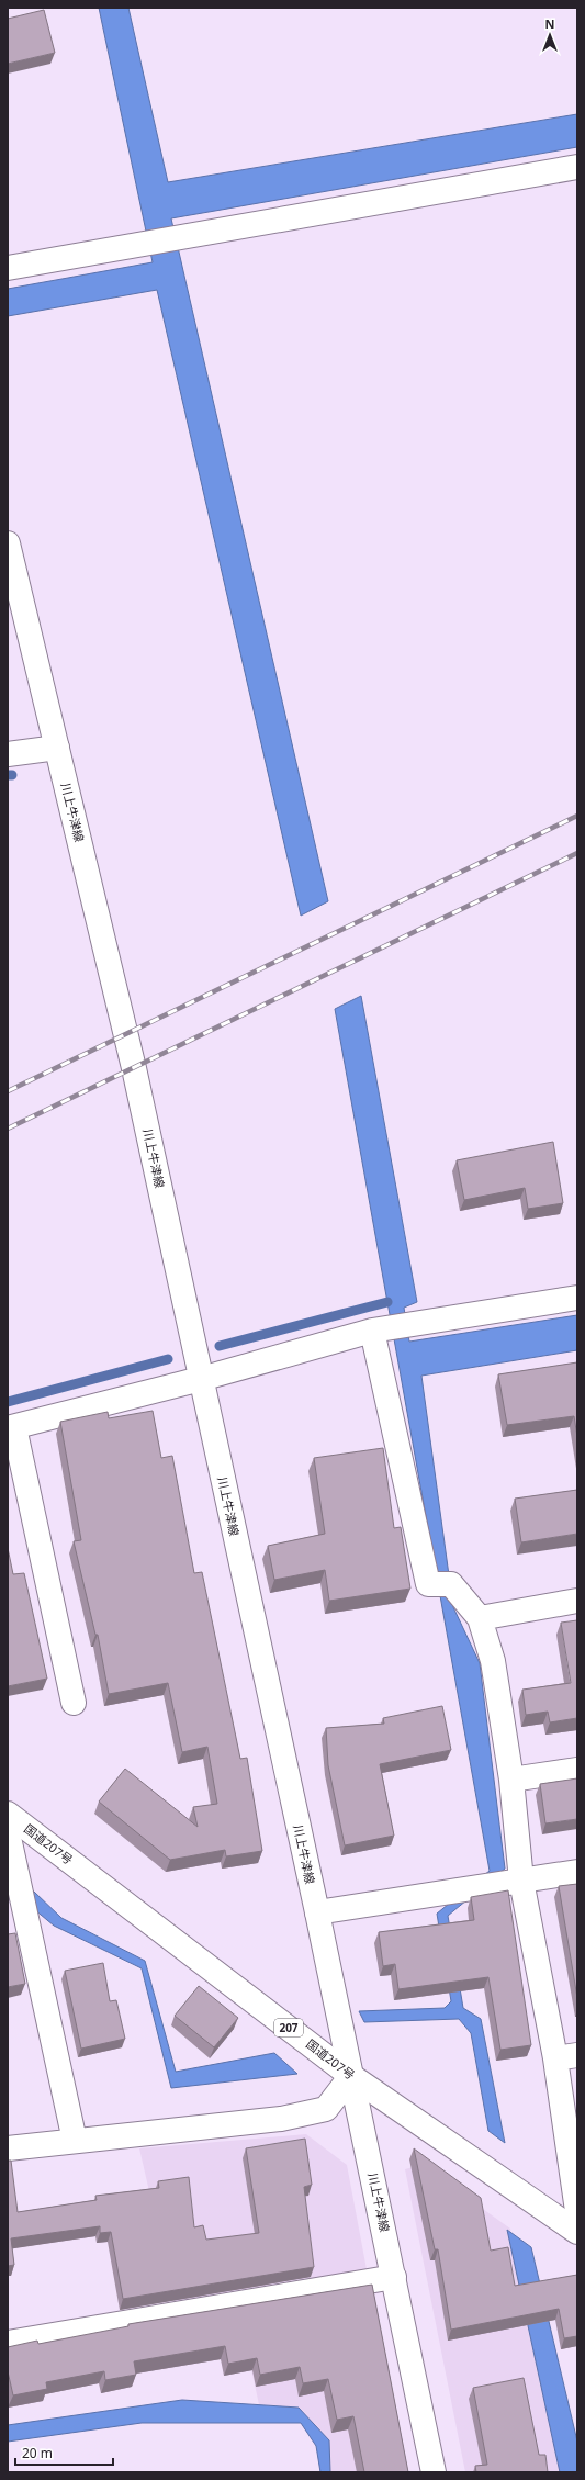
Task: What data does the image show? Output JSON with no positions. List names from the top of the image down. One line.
{"streets":{"main road":["川上牛津線","国道207号","207"]},"crossings":[["川上牛津線","国道207号"]],"scale_bar":"20 m","north":"top"}
